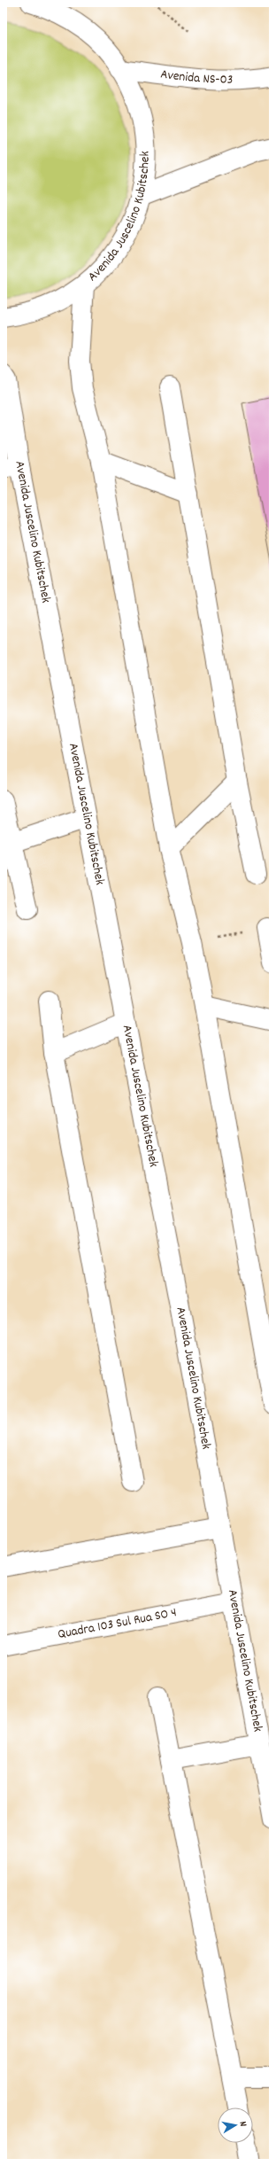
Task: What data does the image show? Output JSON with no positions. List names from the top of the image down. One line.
{"streets":{"main road":["Avenida NS-03","Avenida Juscelino Kubitschek","Quadra 103 Sul Rua SO 4"]},"crossings":[["Avenida NS-03","Avenida Juscelino Kubitschek"],["Avenida Juscelino Kubitschek","Quadra 103 Sul Rua SO 4"]],"north":"right"}
